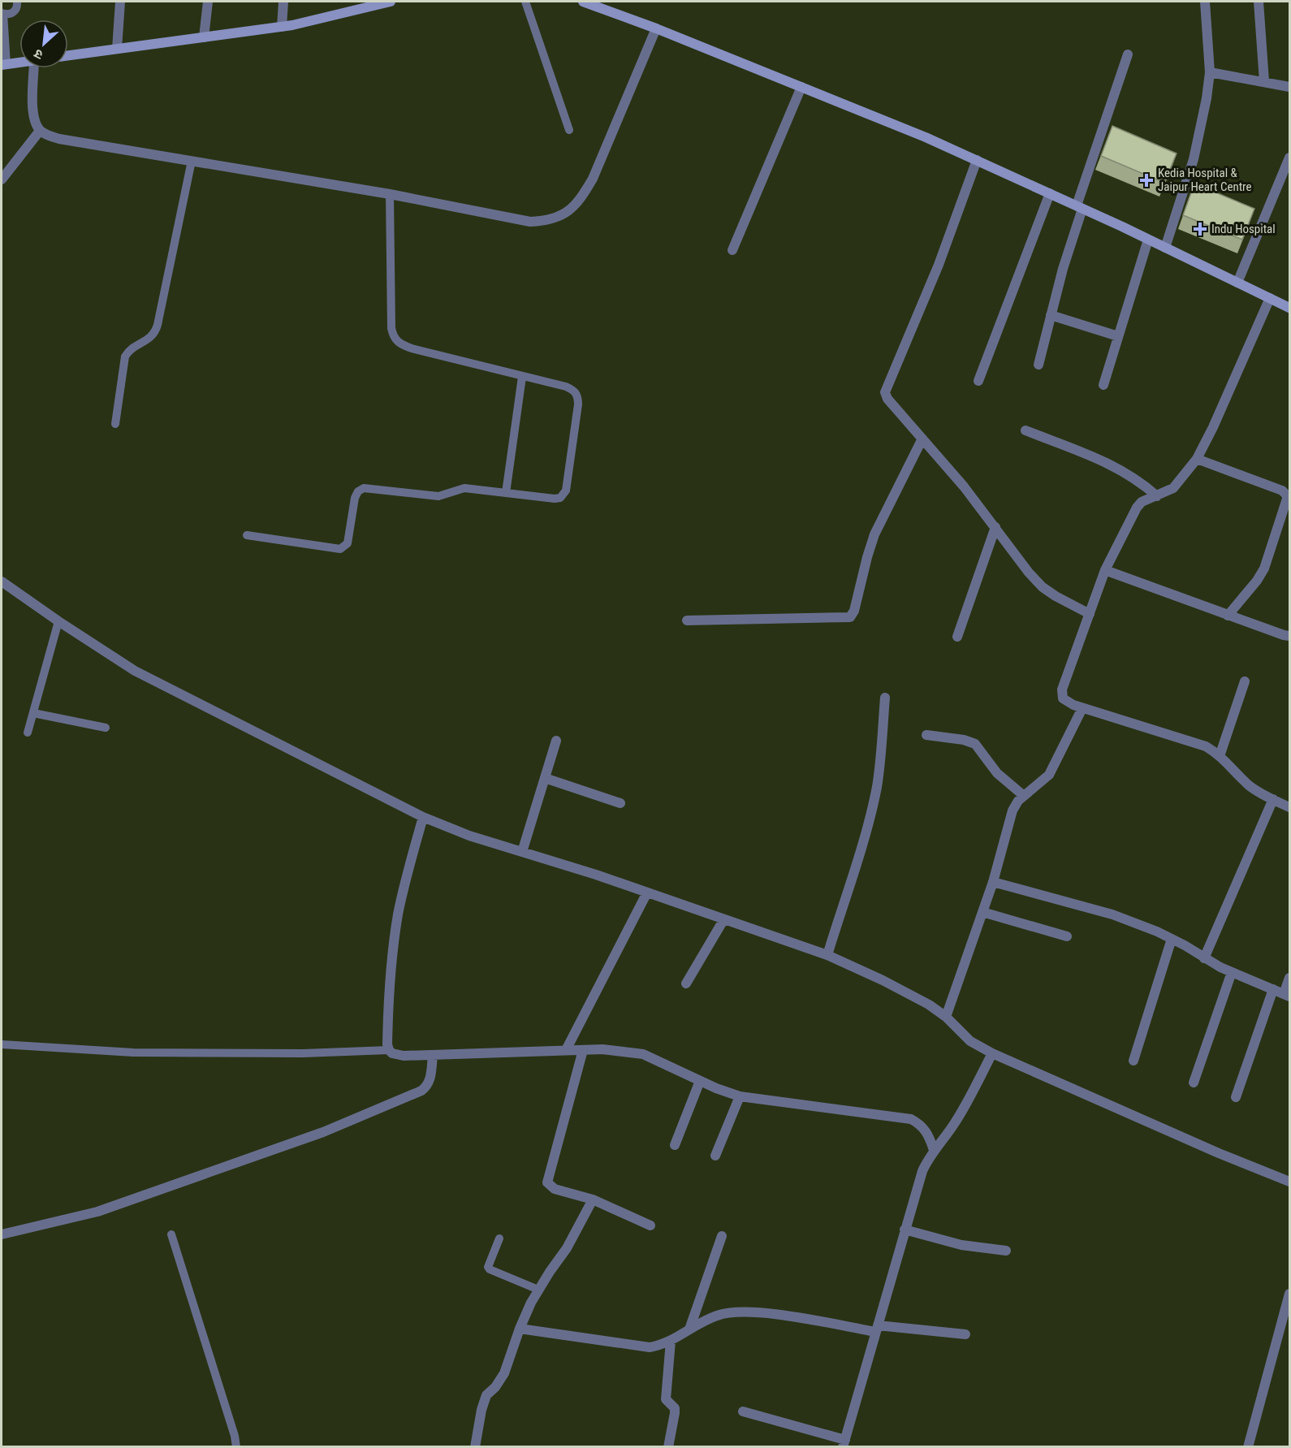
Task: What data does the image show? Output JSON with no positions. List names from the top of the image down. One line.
{"places":{"health":["Kedia Hospital & Jaipur Heart Centre","Indu Hospital"]},"north":"bottom left"}
